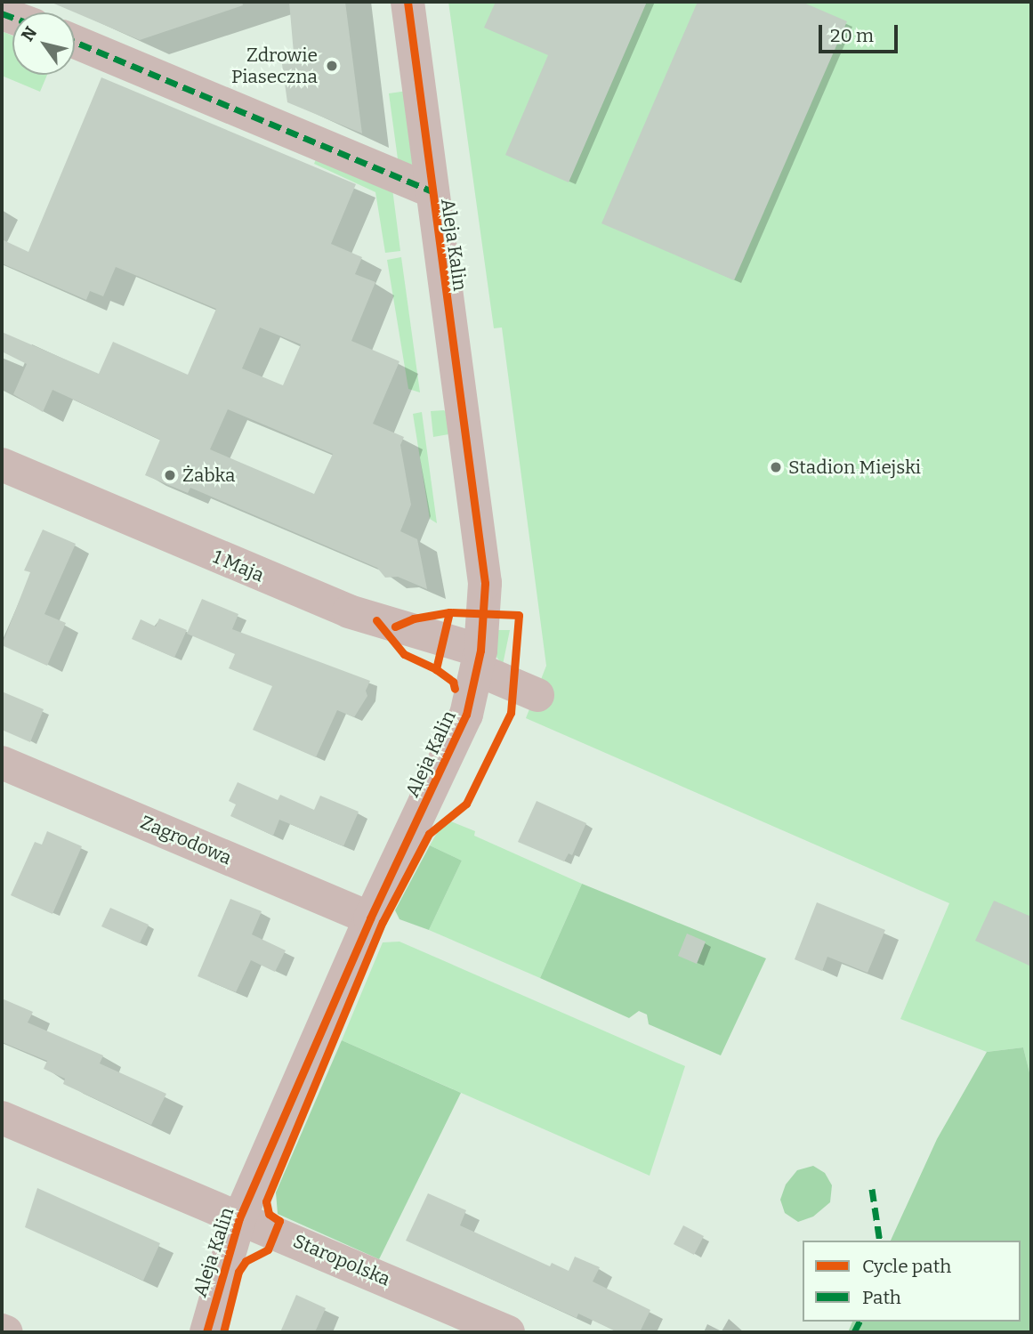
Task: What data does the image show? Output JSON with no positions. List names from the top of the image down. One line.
{"streets":{"street":["Aleja Kalin","1 Maja","Zagrodowa","Staropolska"]},"crossings":[["Aleja Kalin","1 Maja"],["Aleja Kalin","Zagrodowa"],["Aleja Kalin","Staropolska"]],"places":["Zdrowie Piaseczna","Stadion Miejski","Żabka"],"legend":["Cycle path","Path"],"scale_bar":"20 m","north":"top left"}
